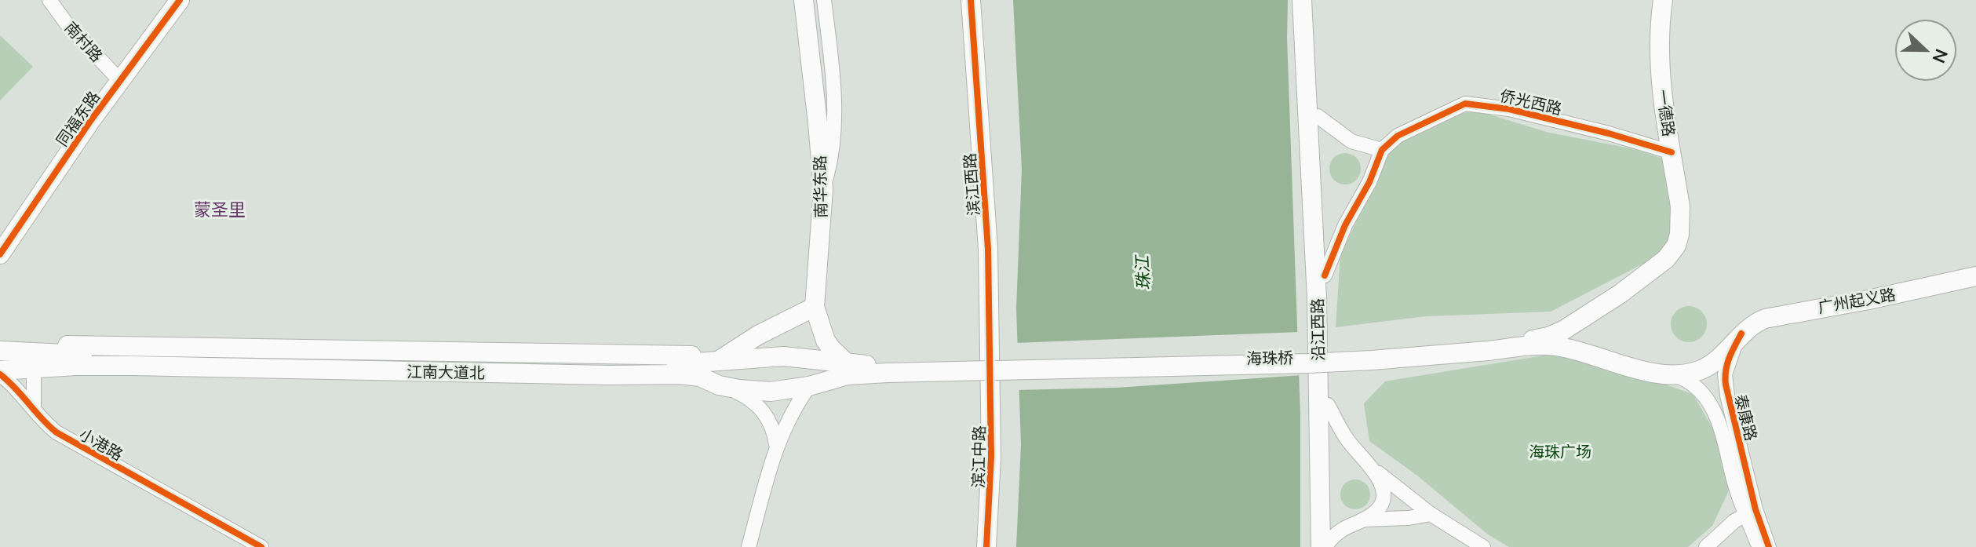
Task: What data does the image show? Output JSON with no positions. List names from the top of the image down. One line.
{"streets":{"main road":["一德路","同福东路","滨江西路","南华东路","广州起义路","沿江西路","海珠桥","江南大道北","滨江中路"],"street":["南村路","侨光西路","泰康路","小港路"]},"crossings":[["南村路","同福东路"],["侨光西路","一德路"],["一德路","海珠桥"],["滨江西路","滨江中路"],["南华东路","江南大道北"],["广州起义路","海珠桥"],["广州起义路","泰康路"],["海珠桥","江南大道北"],["海珠桥","泰康路"],["江南大道北","小港路"]],"districts":["蒙圣里"],"water":["珠江"],"parks":["海珠广场"],"north":"right"}
